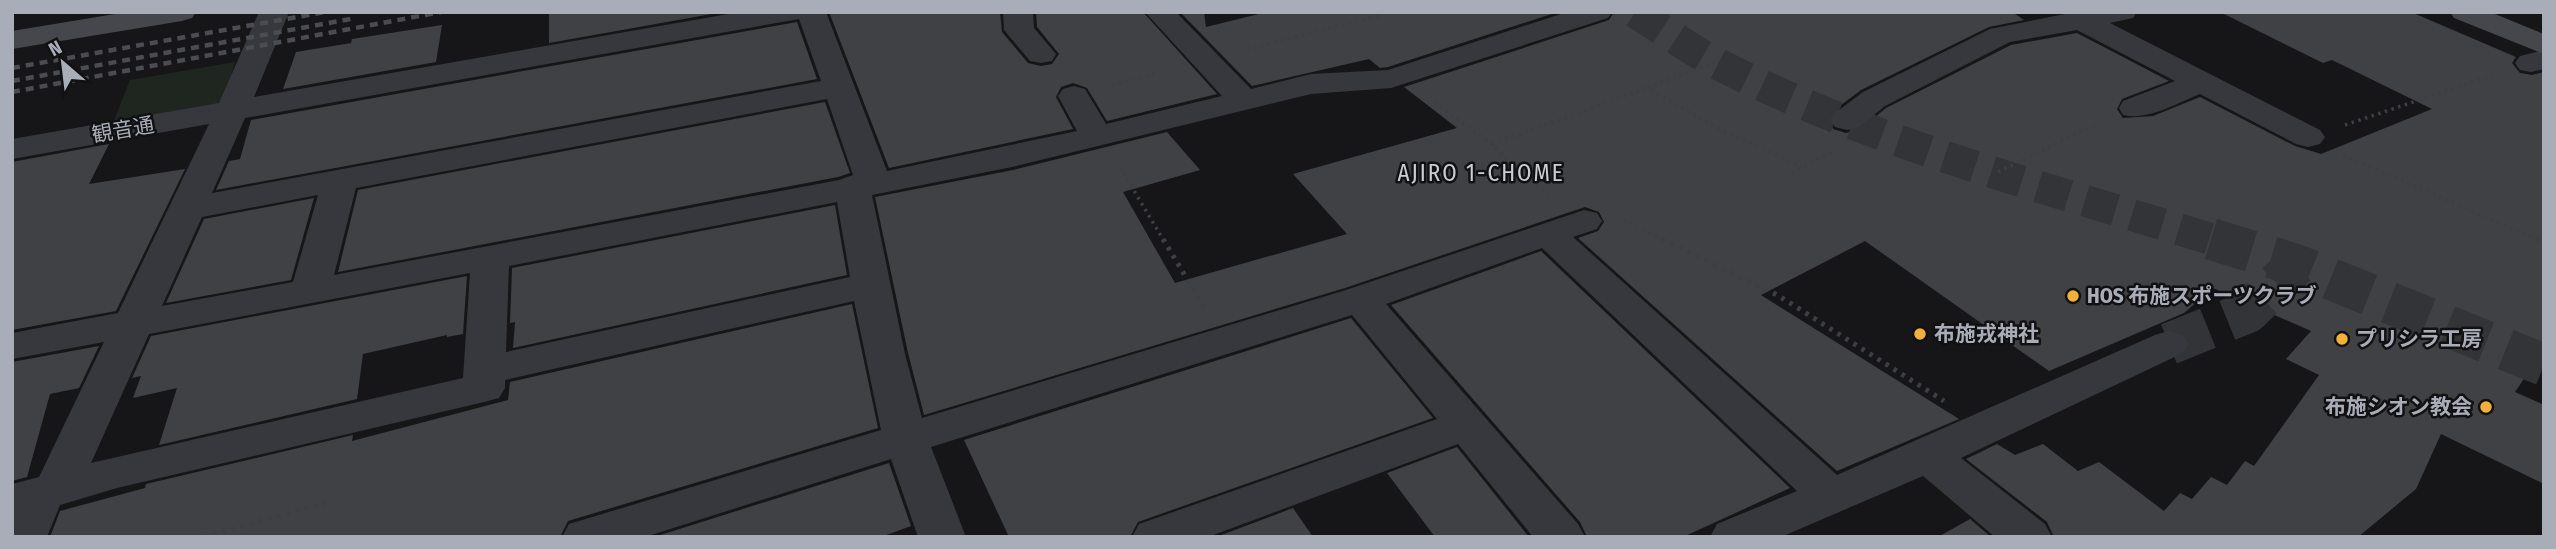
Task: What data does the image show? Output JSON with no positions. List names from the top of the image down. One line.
{"streets":{"street":["観音通"]},"districts":["AJIRO 1-CHOME"],"places":["HOS 布施スポーツクラブ","布施戎神社","プリシラ工房","布施シオン教会"],"north":"top left"}
